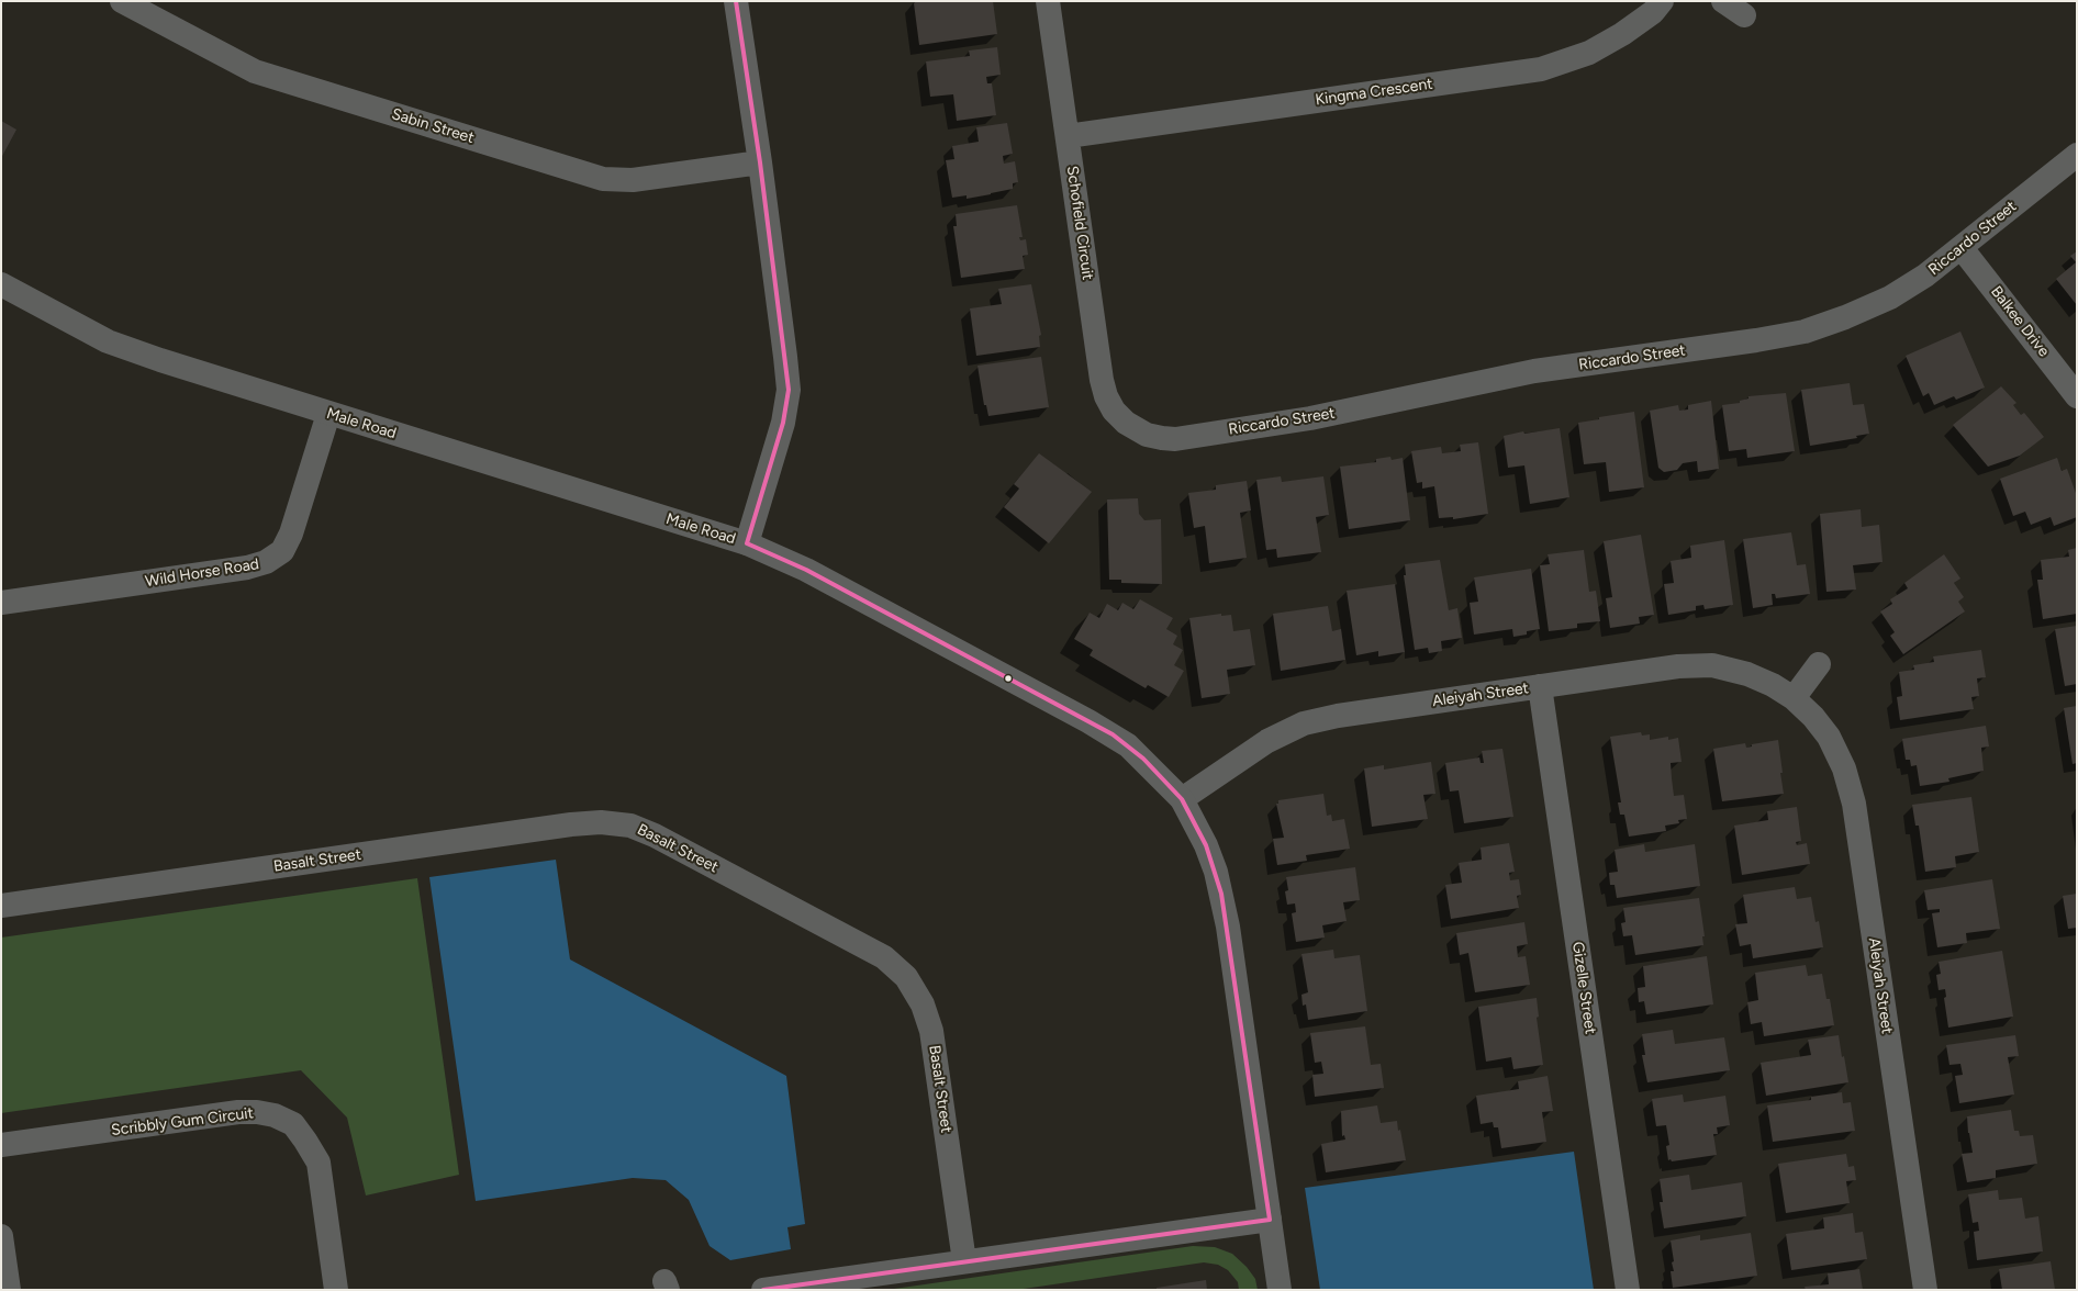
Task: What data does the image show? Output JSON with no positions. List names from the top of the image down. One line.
{"streets":{"street":["Kingma Crescent","Sabin Street","Schofield Circuit","Riccardo Street","Balkee Drive","Male Road","Wild Horse Road","Aleiyah Street","Basalt Street","Gizelle Street","Scribbly Gum Circuit"]},"crossings":[["Kingma Crescent","Schofield Circuit"],["Schofield Circuit","Riccardo Street"],["Riccardo Street","Balkee Drive"],["Male Road","Wild Horse Road"],["Male Road","Aleiyah Street"],["Aleiyah Street","Gizelle Street"]]}
